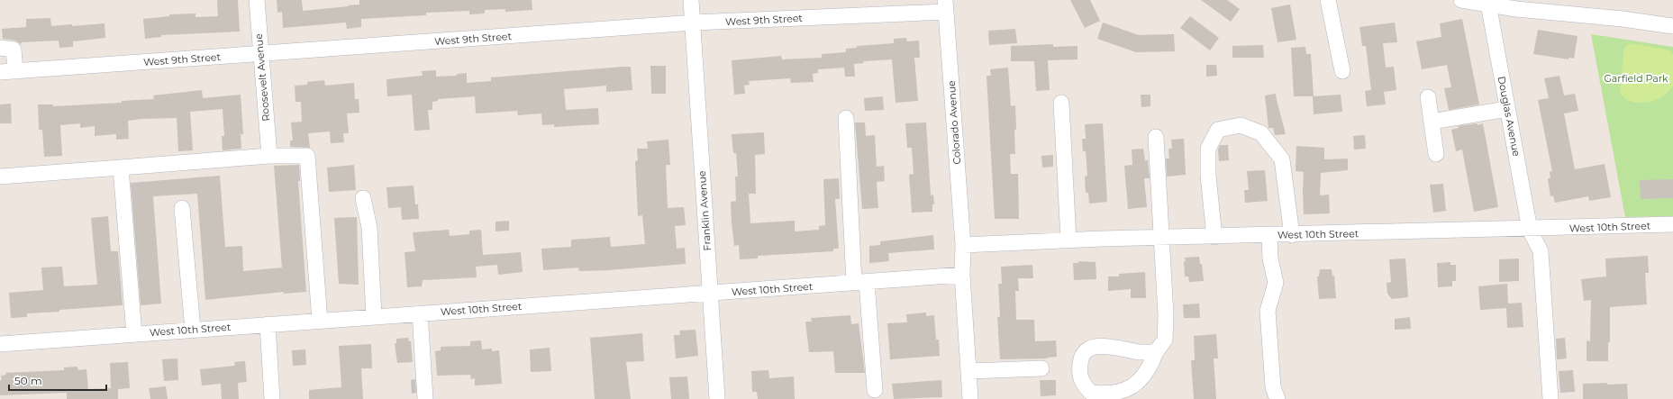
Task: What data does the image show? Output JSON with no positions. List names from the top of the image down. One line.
{"streets":{"street":["West 9th Street","Roosevelt Avenue","Douglas Avenue","Colorado Avenue","Franklin Avenue","West 10th Street"]},"crossings":[["West 9th Street","Roosevelt Avenue"],["West 9th Street","Colorado Avenue"],["West 9th Street","Franklin Avenue"],["Douglas Avenue","West 10th Street"],["Colorado Avenue","West 10th Street"],["Franklin Avenue","West 10th Street"]],"parks":["Garfield Park"],"scale_bar":"50 m"}
